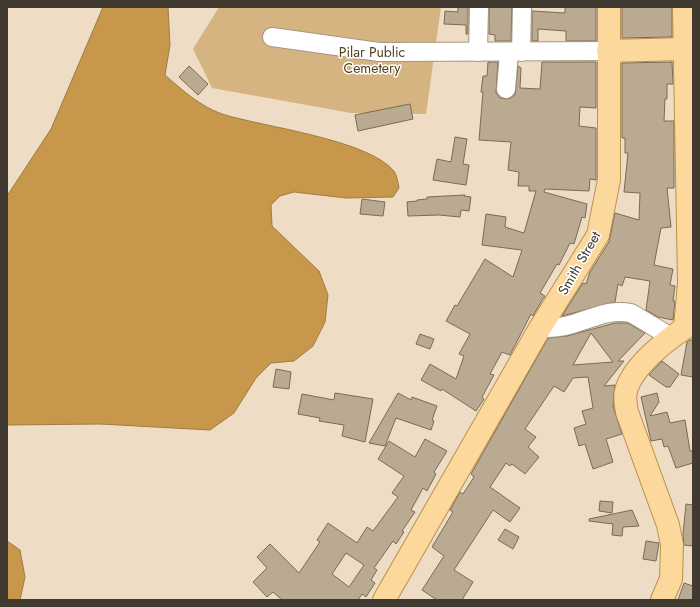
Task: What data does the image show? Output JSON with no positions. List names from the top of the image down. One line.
{"streets":{"main road":["Smith Street"]},"parks":["Pilar Public Cemetery"]}
